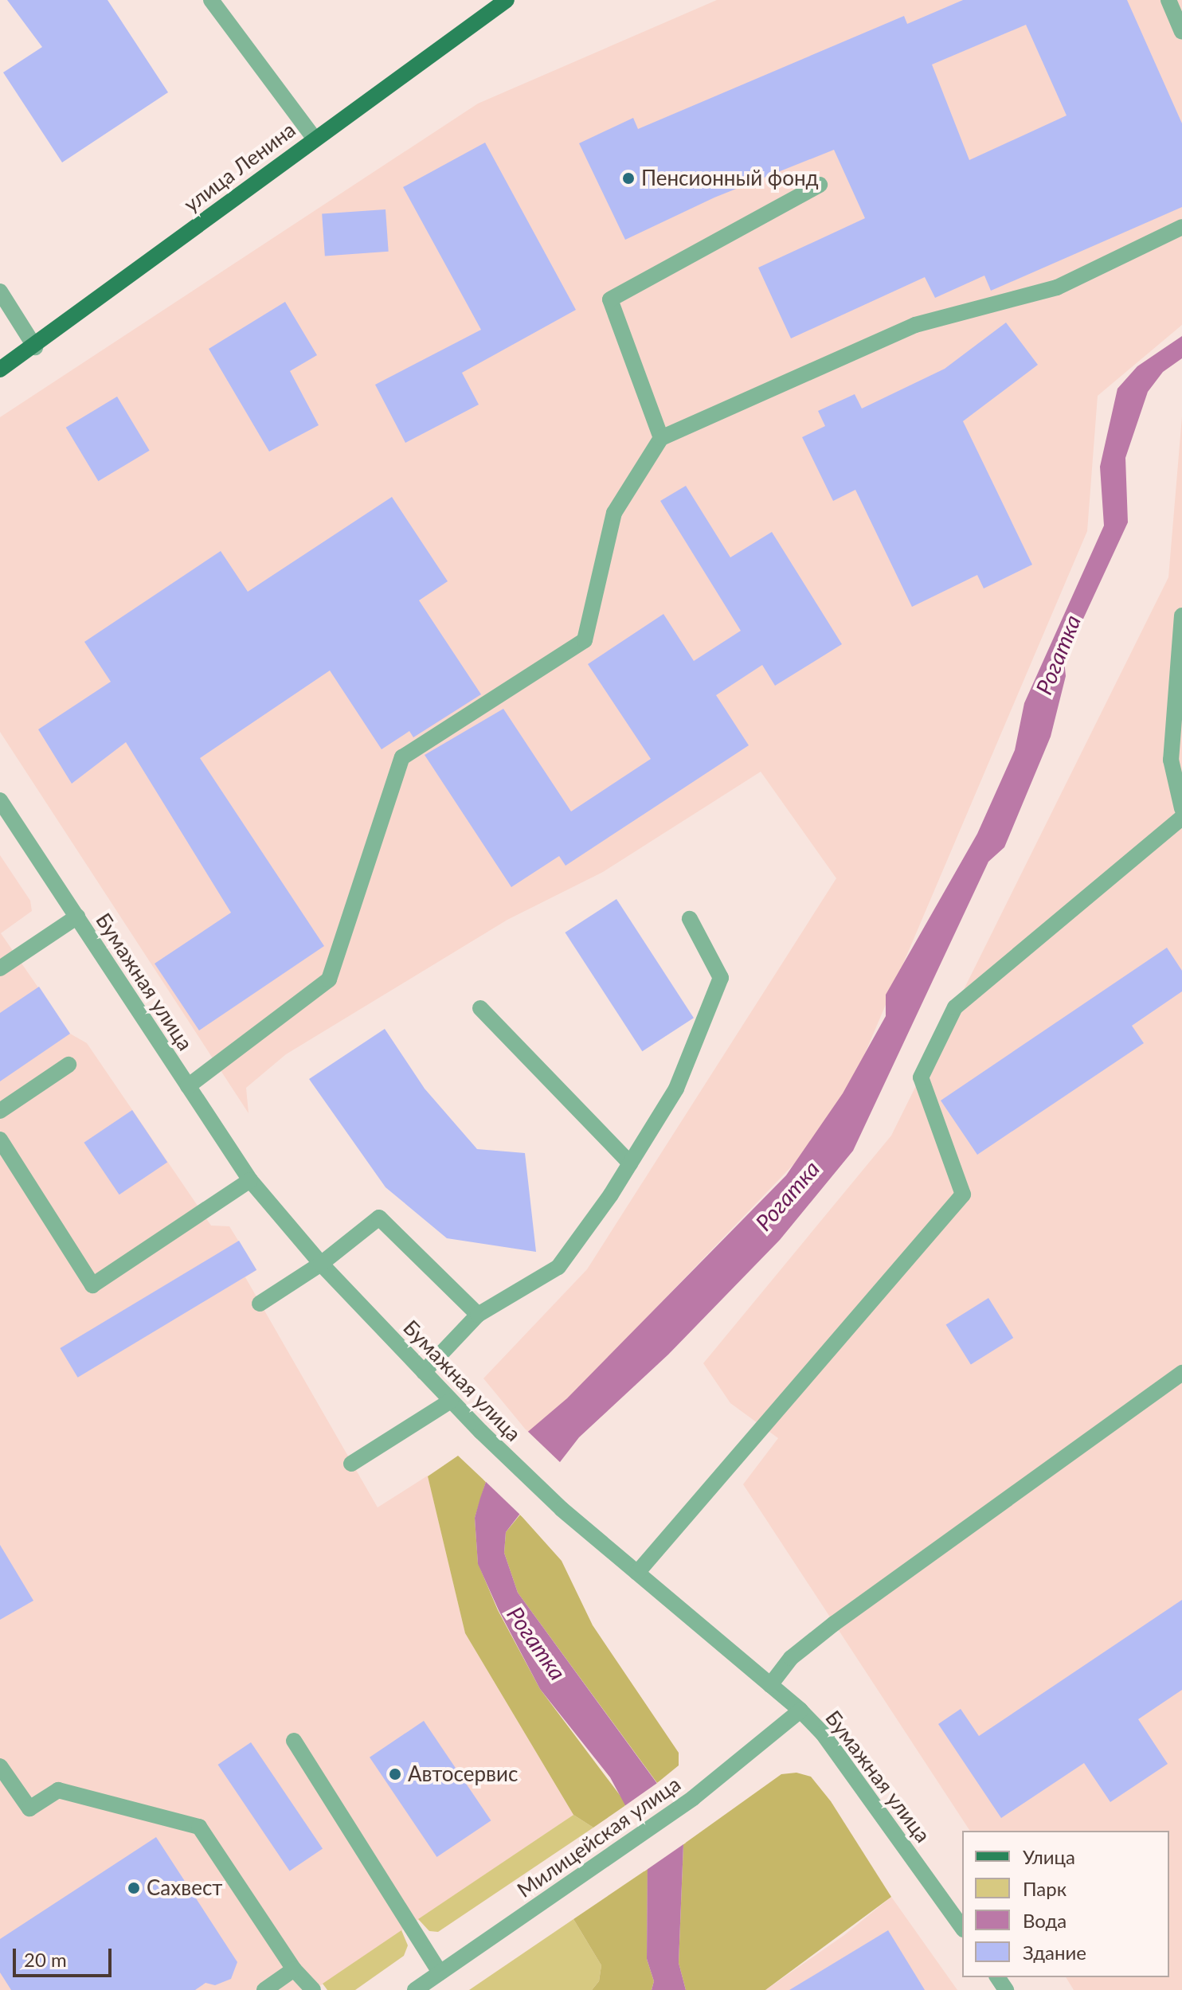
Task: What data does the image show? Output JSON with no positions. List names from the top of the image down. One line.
{"streets":{"main road":["улица Ленина"],"street":["Бумажная улица","Милицейская улица"]},"crossings":[["Бумажная улица","Милицейская улица"]],"water":["Рогатка"],"places":["Пенсионный фонд","Автосервис","Сахвест"],"legend":["Улица","Парк","Вода","Здание"],"scale_bar":"20 m"}
